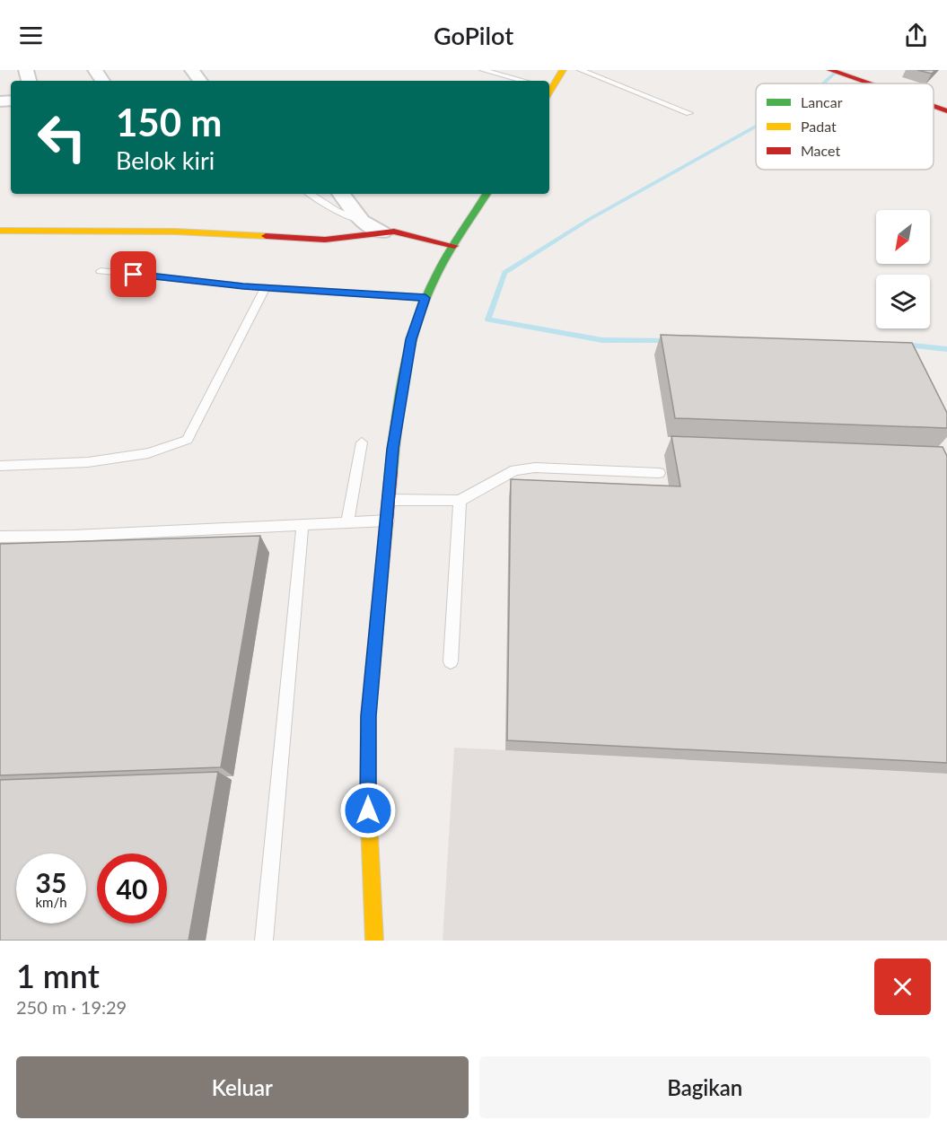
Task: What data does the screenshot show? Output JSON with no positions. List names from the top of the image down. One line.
{"legend":["Lancar","Padat","Macet"],"north":"bottom left","page":{"header":"GoPilot","turn":["150 m","Belok kiri"],"speed":"35 km/h","limit":"40","heading":["1 mnt","250 m · 19:29"],"buttons":["Keluar","Bagikan"]}}
